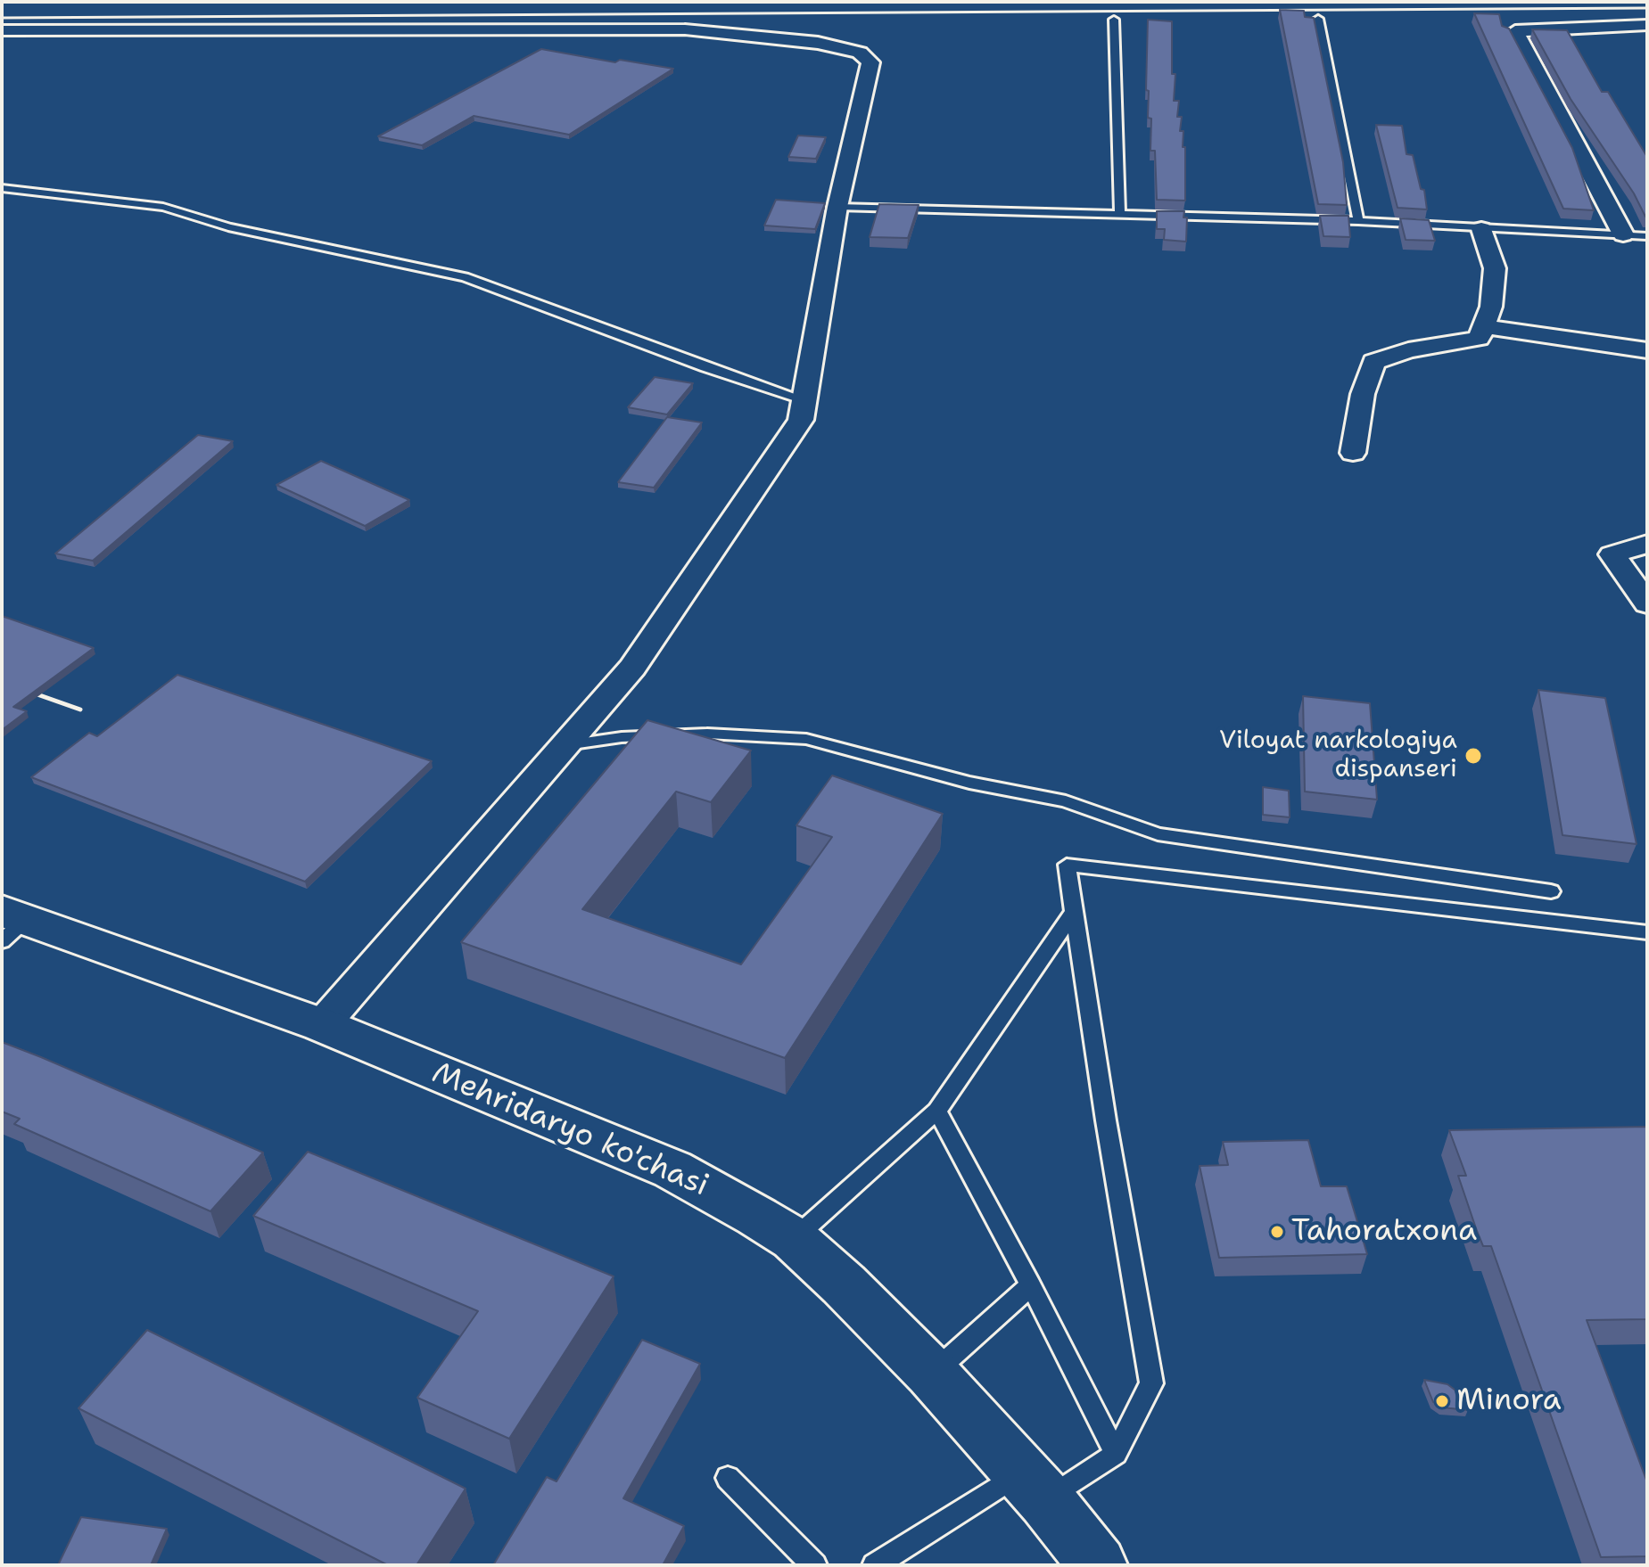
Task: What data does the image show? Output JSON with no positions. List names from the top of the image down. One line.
{"streets":{"main road":["Мehridaryo ko'chasi"]},"places":["Viloyat narkologiya dispanseri","Tahoratxona","Minora"]}
